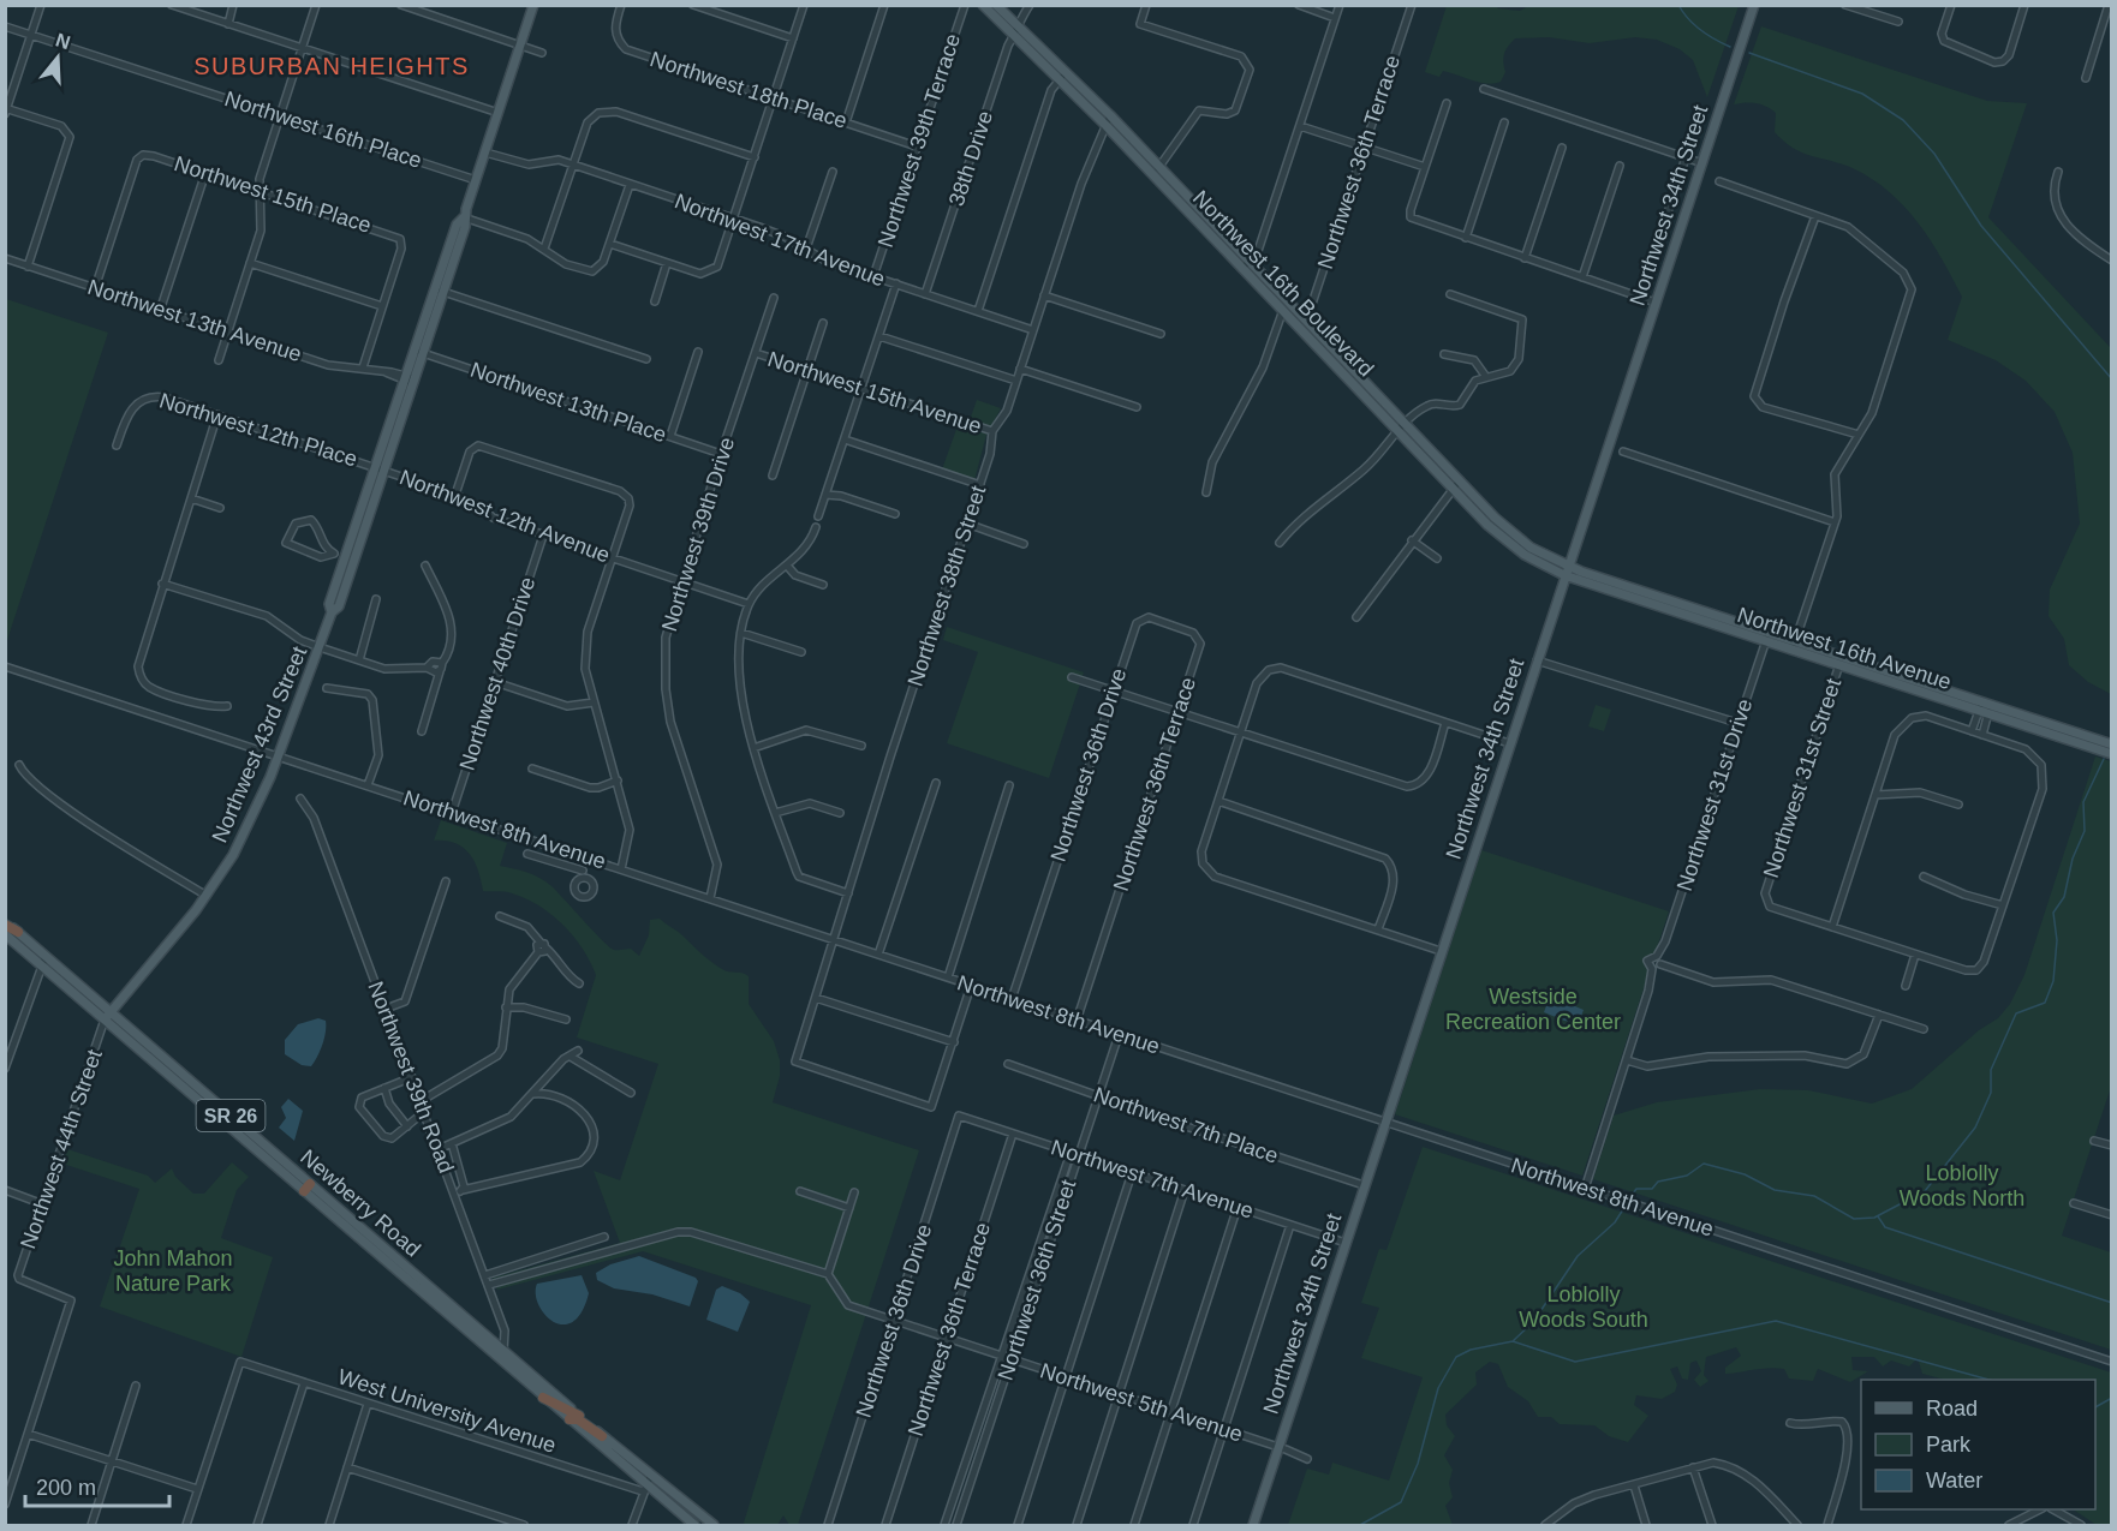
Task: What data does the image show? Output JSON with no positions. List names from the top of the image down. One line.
{"streets":{"main road":["Northwest 34th Street","Northwest 16th Boulevard","Northwest 16th Avenue","Northwest 43rd Street","SR 26","Newberry Road","West University Avenue"],"street":["Northwest 18th Place","Northwest 16th Place","Northwest 39th Terrace","38th Drive","Northwest 36th Terrace","Northwest 15th Place","Northwest 17th Avenue","Northwest 13th Avenue","Northwest 15th Avenue","Northwest 13th Place","Northwest 12th Place","Northwest 12th Avenue","Northwest 39th Drive","Northwest 38th Street","Northwest 40th Drive","Northwest 36th Drive","Northwest 31st Street","Northwest 31st Drive","Northwest 8th Avenue","Northwest 39th Road","Northwest 7th Place","Northwest 44th Street","Northwest 7th Avenue","Northwest 36th Street","Northwest 5th Avenue"]},"crossings":[["Northwest 18th Place","Northwest 39th Terrace"],["Northwest 16th Place","Northwest 43rd Street"],["Northwest 39th Terrace","Northwest 17th Avenue"],["38th Drive","Northwest 17th Avenue"],["38th Drive","Northwest 16th Boulevard"],["Northwest 36th Terrace","Northwest 16th Boulevard"],["Northwest 36th Terrace","Northwest 36th Drive"],["Northwest 36th Terrace","Northwest 8th Avenue"],["Northwest 36th Terrace","Northwest 7th Avenue"],["Northwest 36th Terrace","Northwest 5th Avenue"],["Northwest 15th Place","Northwest 13th Avenue"],["Northwest 34th Street","Northwest 16th Boulevard"],["Northwest 34th Street","Northwest 16th Avenue"],["Northwest 34th Street","Northwest 8th Avenue"],["Northwest 34th Street","Northwest 7th Place"],["Northwest 34th Street","Northwest 7th Avenue"],["Northwest 34th Street","Northwest 5th Avenue"],["Northwest 17th Avenue","Northwest 38th Street"],["Northwest 17th Avenue","Northwest 43rd Street"],["Northwest 16th Boulevard","Northwest 38th Street"],["Northwest 16th Boulevard","Northwest 16th Avenue"],["Northwest 13th Avenue","Northwest 43rd Street"],["Northwest 15th Avenue","Northwest 39th Drive"],["Northwest 15th Avenue","Northwest 38th Street"],["Northwest 13th Place","Northwest 39th Drive"],["Northwest 13th Place","Northwest 43rd Street"],["Northwest 12th Place","Northwest 12th Avenue"],["Northwest 12th Place","Northwest 43rd Street"],["Northwest 12th Avenue","Northwest 39th Drive"],["Northwest 12th Avenue","Northwest 40th Drive"],["Northwest 12th Avenue","Northwest 43rd Street"],["Northwest 39th Drive","Northwest 8th Avenue"],["Northwest 38th Street","Northwest 8th Avenue"],["Northwest 16th Avenue","Northwest 31st Street"],["Northwest 16th Avenue","Northwest 31st Drive"],["Northwest 40th Drive","Northwest 8th Avenue"],["Northwest 43rd Street","Northwest 8th Avenue"],["Northwest 43rd Street","Northwest 44th Street"],["Northwest 43rd Street","Newberry Road"],["Northwest 36th Drive","Northwest 8th Avenue"],["Northwest 36th Drive","Northwest 7th Avenue"],["Northwest 36th Drive","Northwest 5th Avenue"],["Northwest 31st Drive","Northwest 8th Avenue"],["Northwest 8th Avenue","Northwest 36th Street"],["Northwest 39th Road","Newberry Road"],["Northwest 7th Place","Northwest 36th Street"],["Northwest 44th Street","Newberry Road"],["Northwest 7th Avenue","Northwest 36th Street"],["Newberry Road","West University Avenue"],["Northwest 36th Street","Northwest 5th Avenue"]],"districts":["SUBURBAN HEIGHTS"],"parks":["Westside Recreation Center","Loblolly Woods North","John Mahon Nature Park","Loblolly Woods South"],"legend":["Road","Park","Water"],"scale_bar":"200 m","north":"top"}
